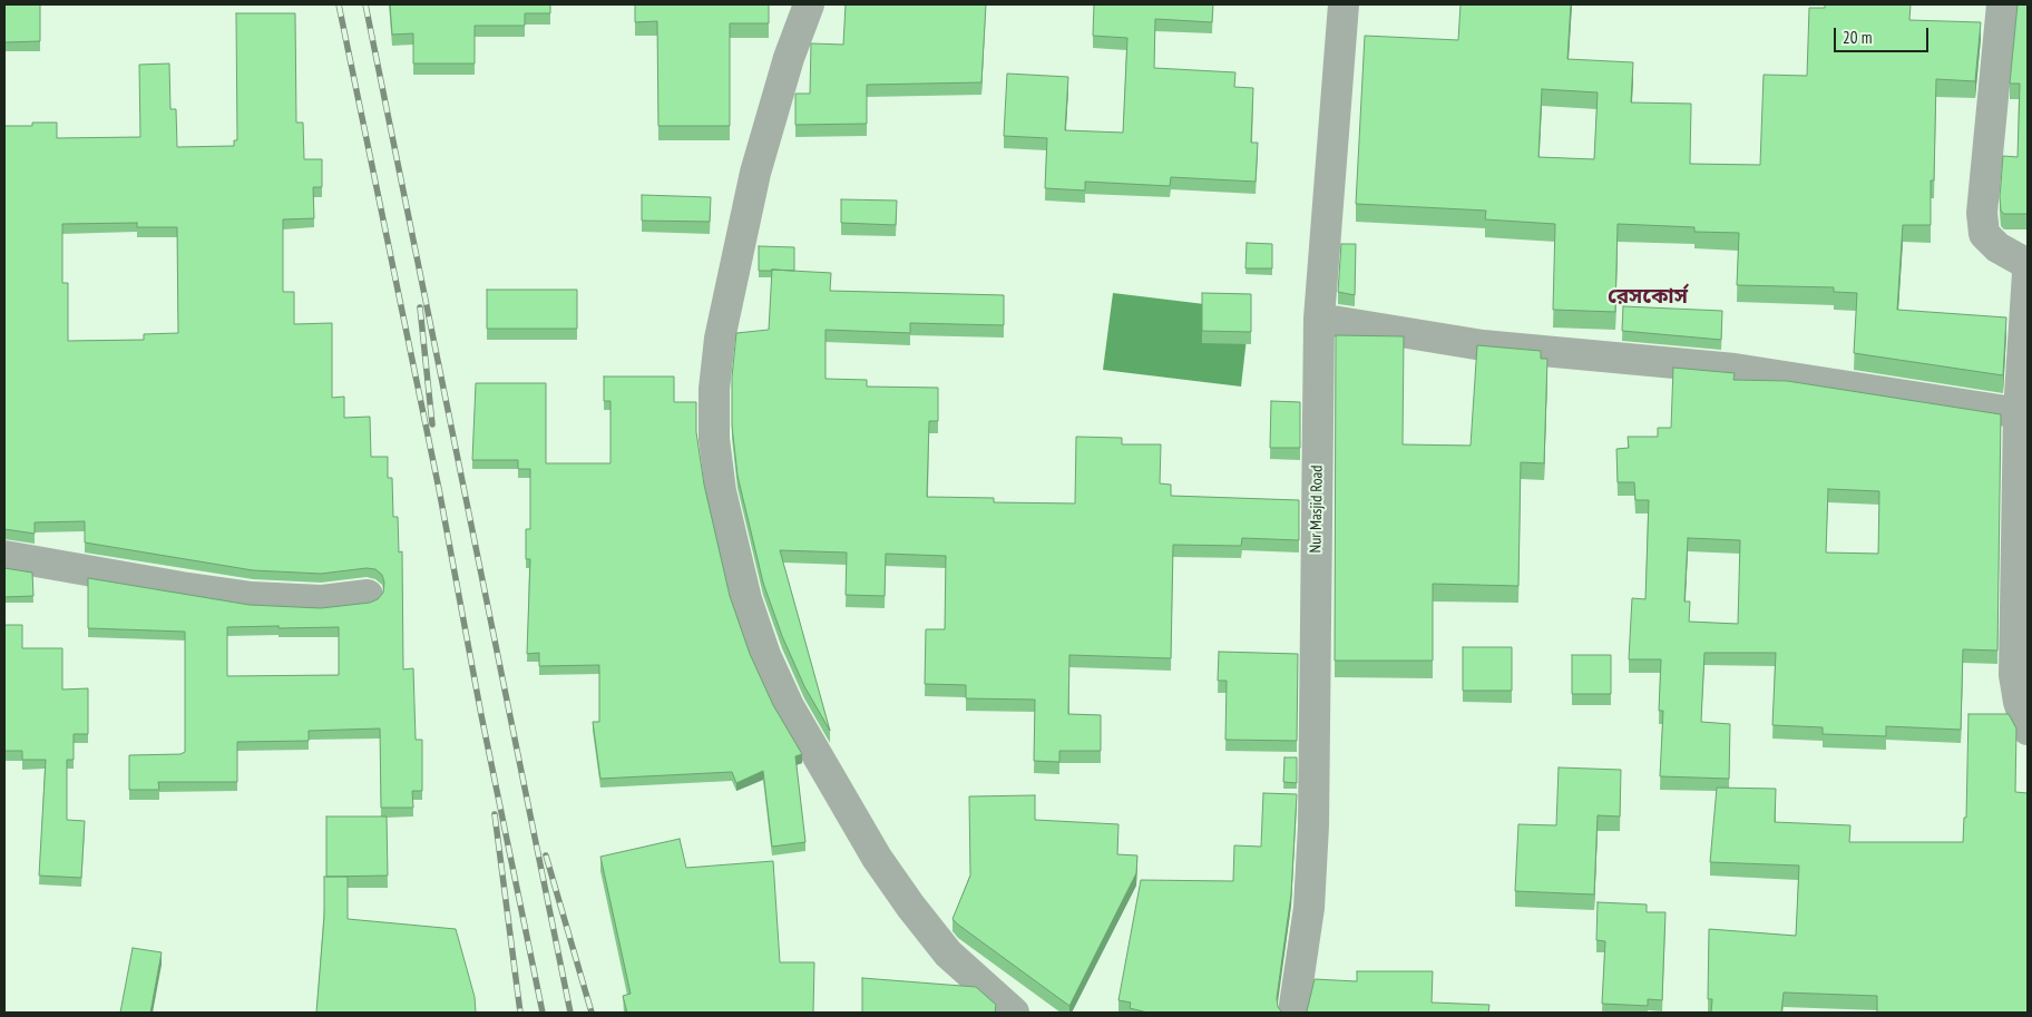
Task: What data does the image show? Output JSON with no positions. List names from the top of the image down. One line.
{"streets":{"street":["Nur Masjid Road"]},"districts":["রেসকোর্স"],"scale_bar":"20 m"}
